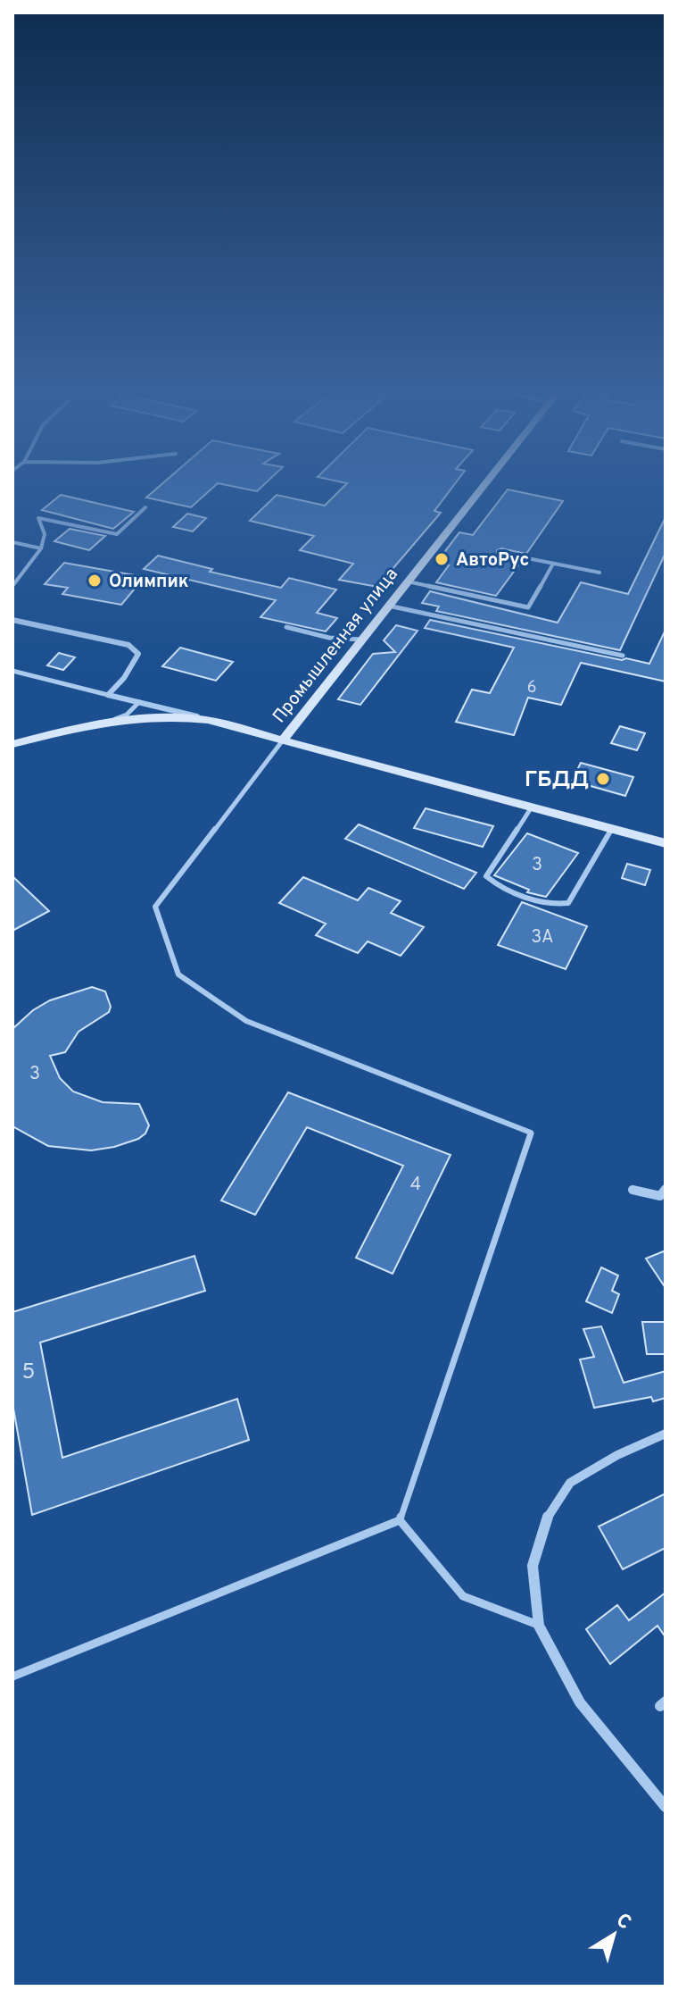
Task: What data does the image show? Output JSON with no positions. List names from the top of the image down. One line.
{"streets":{"main road":["Промышленная улица"]},"places":["АвтоРус","Олимпик","ГБДД"],"house_numbers":["6","3","3А","3","4","5"],"north":"top right"}
